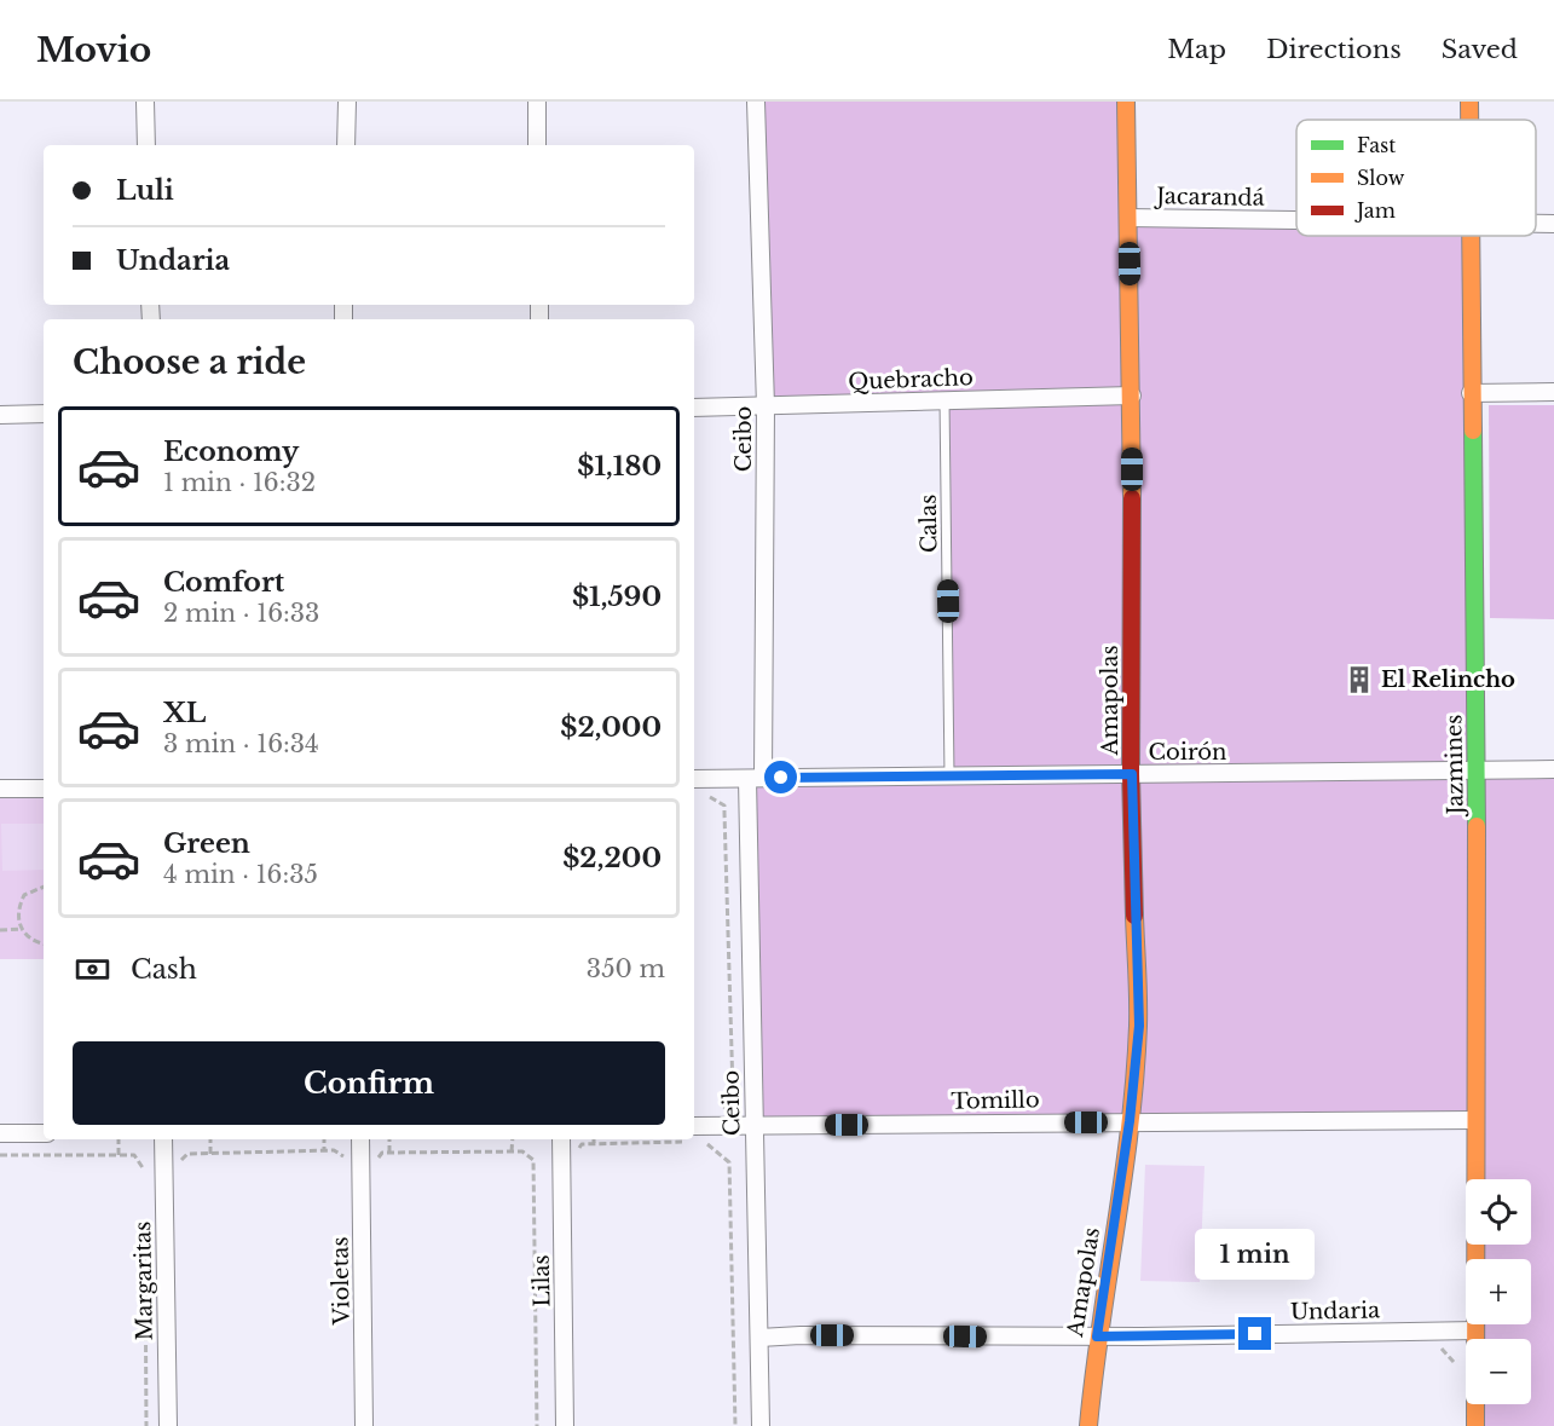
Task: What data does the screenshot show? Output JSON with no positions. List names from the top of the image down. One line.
{"streets":{"street":["Jacarandá","Quebracho","Ceibo","Amapolas","Coirón","Jazmines","Tomillo","Margaritas","Violetas","Lilas","Undaria"],"lane":["Calas"]},"crossings":[["Jacarandá","Amapolas"],["Quebracho","Ceibo"],["Quebracho","Calas"],["Quebracho","Amapolas"],["Ceibo","Coirón"],["Ceibo","Tomillo"],["Ceibo","Undaria"],["Calas","Coirón"],["Amapolas","Coirón"],["Amapolas","Tomillo"],["Amapolas","Undaria"],["Coirón","Jazmines"],["Jazmines","Tomillo"],["Jazmines","Undaria"]],"places":{"building":["El Relincho"]},"legend":["Fast","Slow","Jam"],"page":{"header":"Movio","nav":["Map","Directions","Saved"],"banner":["Luli","Undaria"],"heading":"Choose a ride","list":[{"name":"Economy","note":"1 min · 16:32","value":"$1,180"},{"name":"Comfort","note":"2 min · 16:33","value":"$1,590"},{"name":"XL","note":"3 min · 16:34","value":"$2,000"},{"name":"Green","note":"4 min · 16:35","value":"$2,200"}],"pay":["Cash","350 m"],"buttons":"Confirm","map_buttons":["+","−"],"bubble":"1 min"}}
